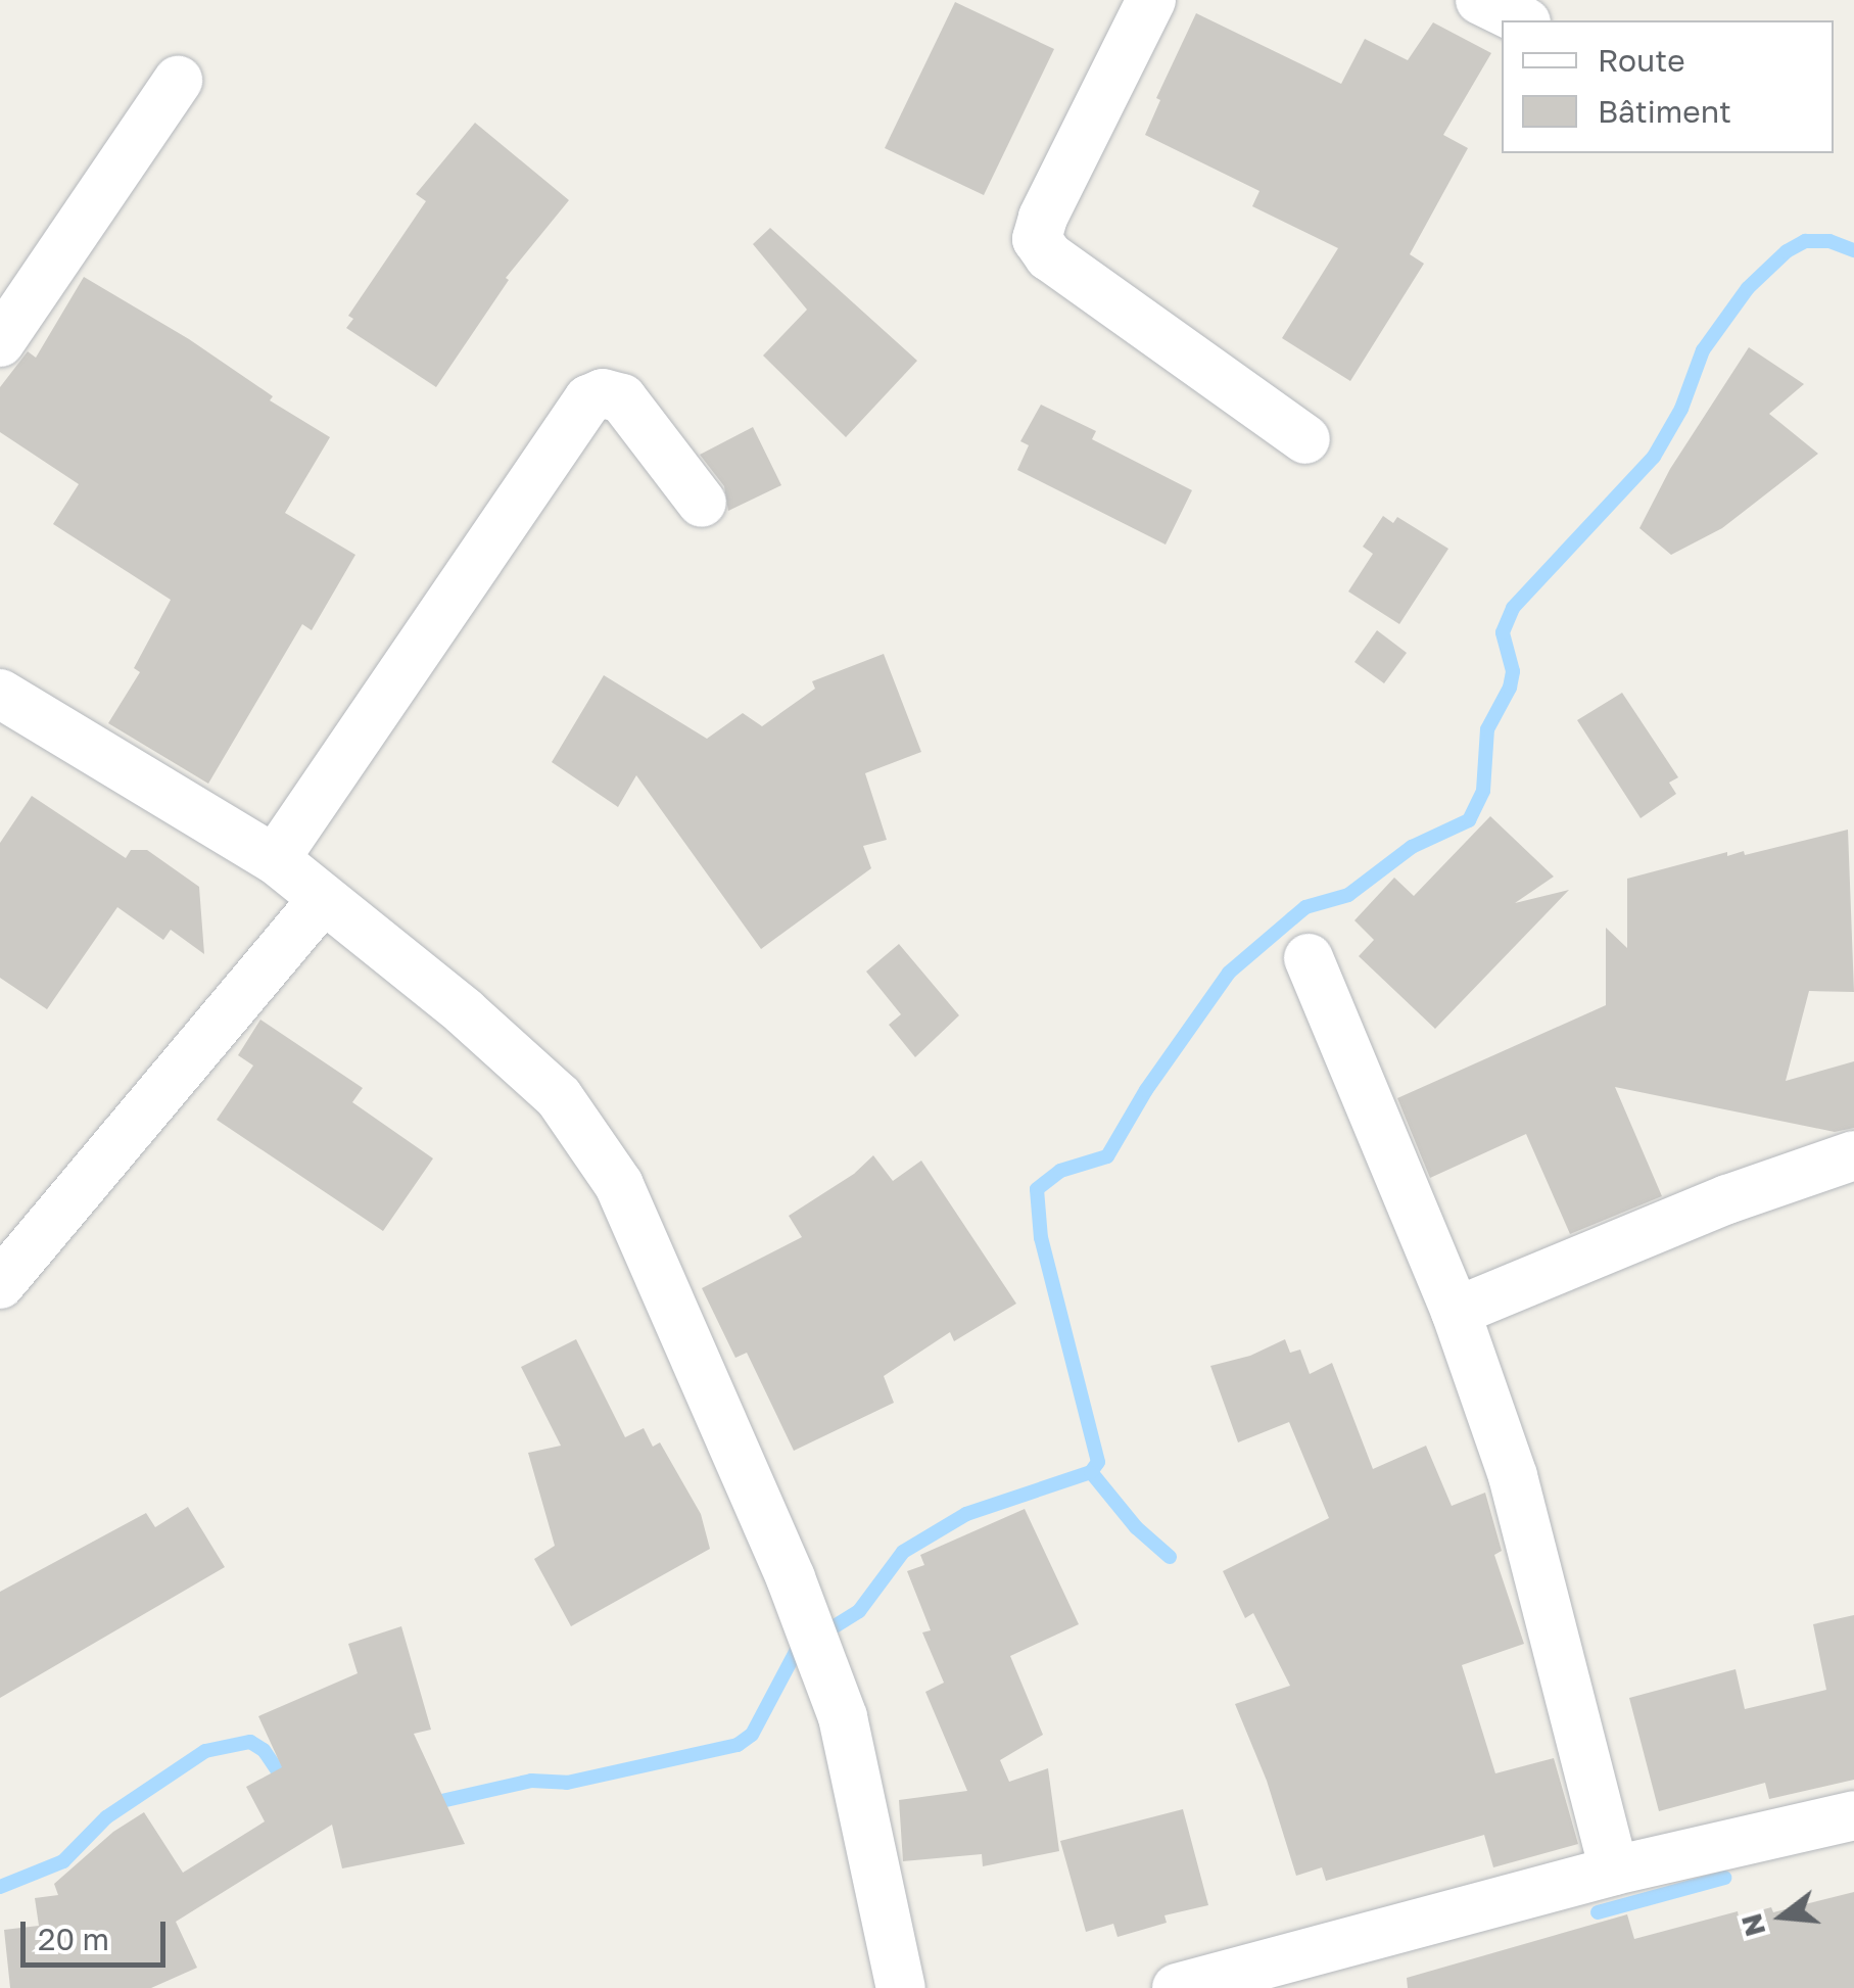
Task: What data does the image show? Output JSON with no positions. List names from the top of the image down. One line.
{"legend":["Route","Bâtiment"],"scale_bar":"20 m","north":"left"}
